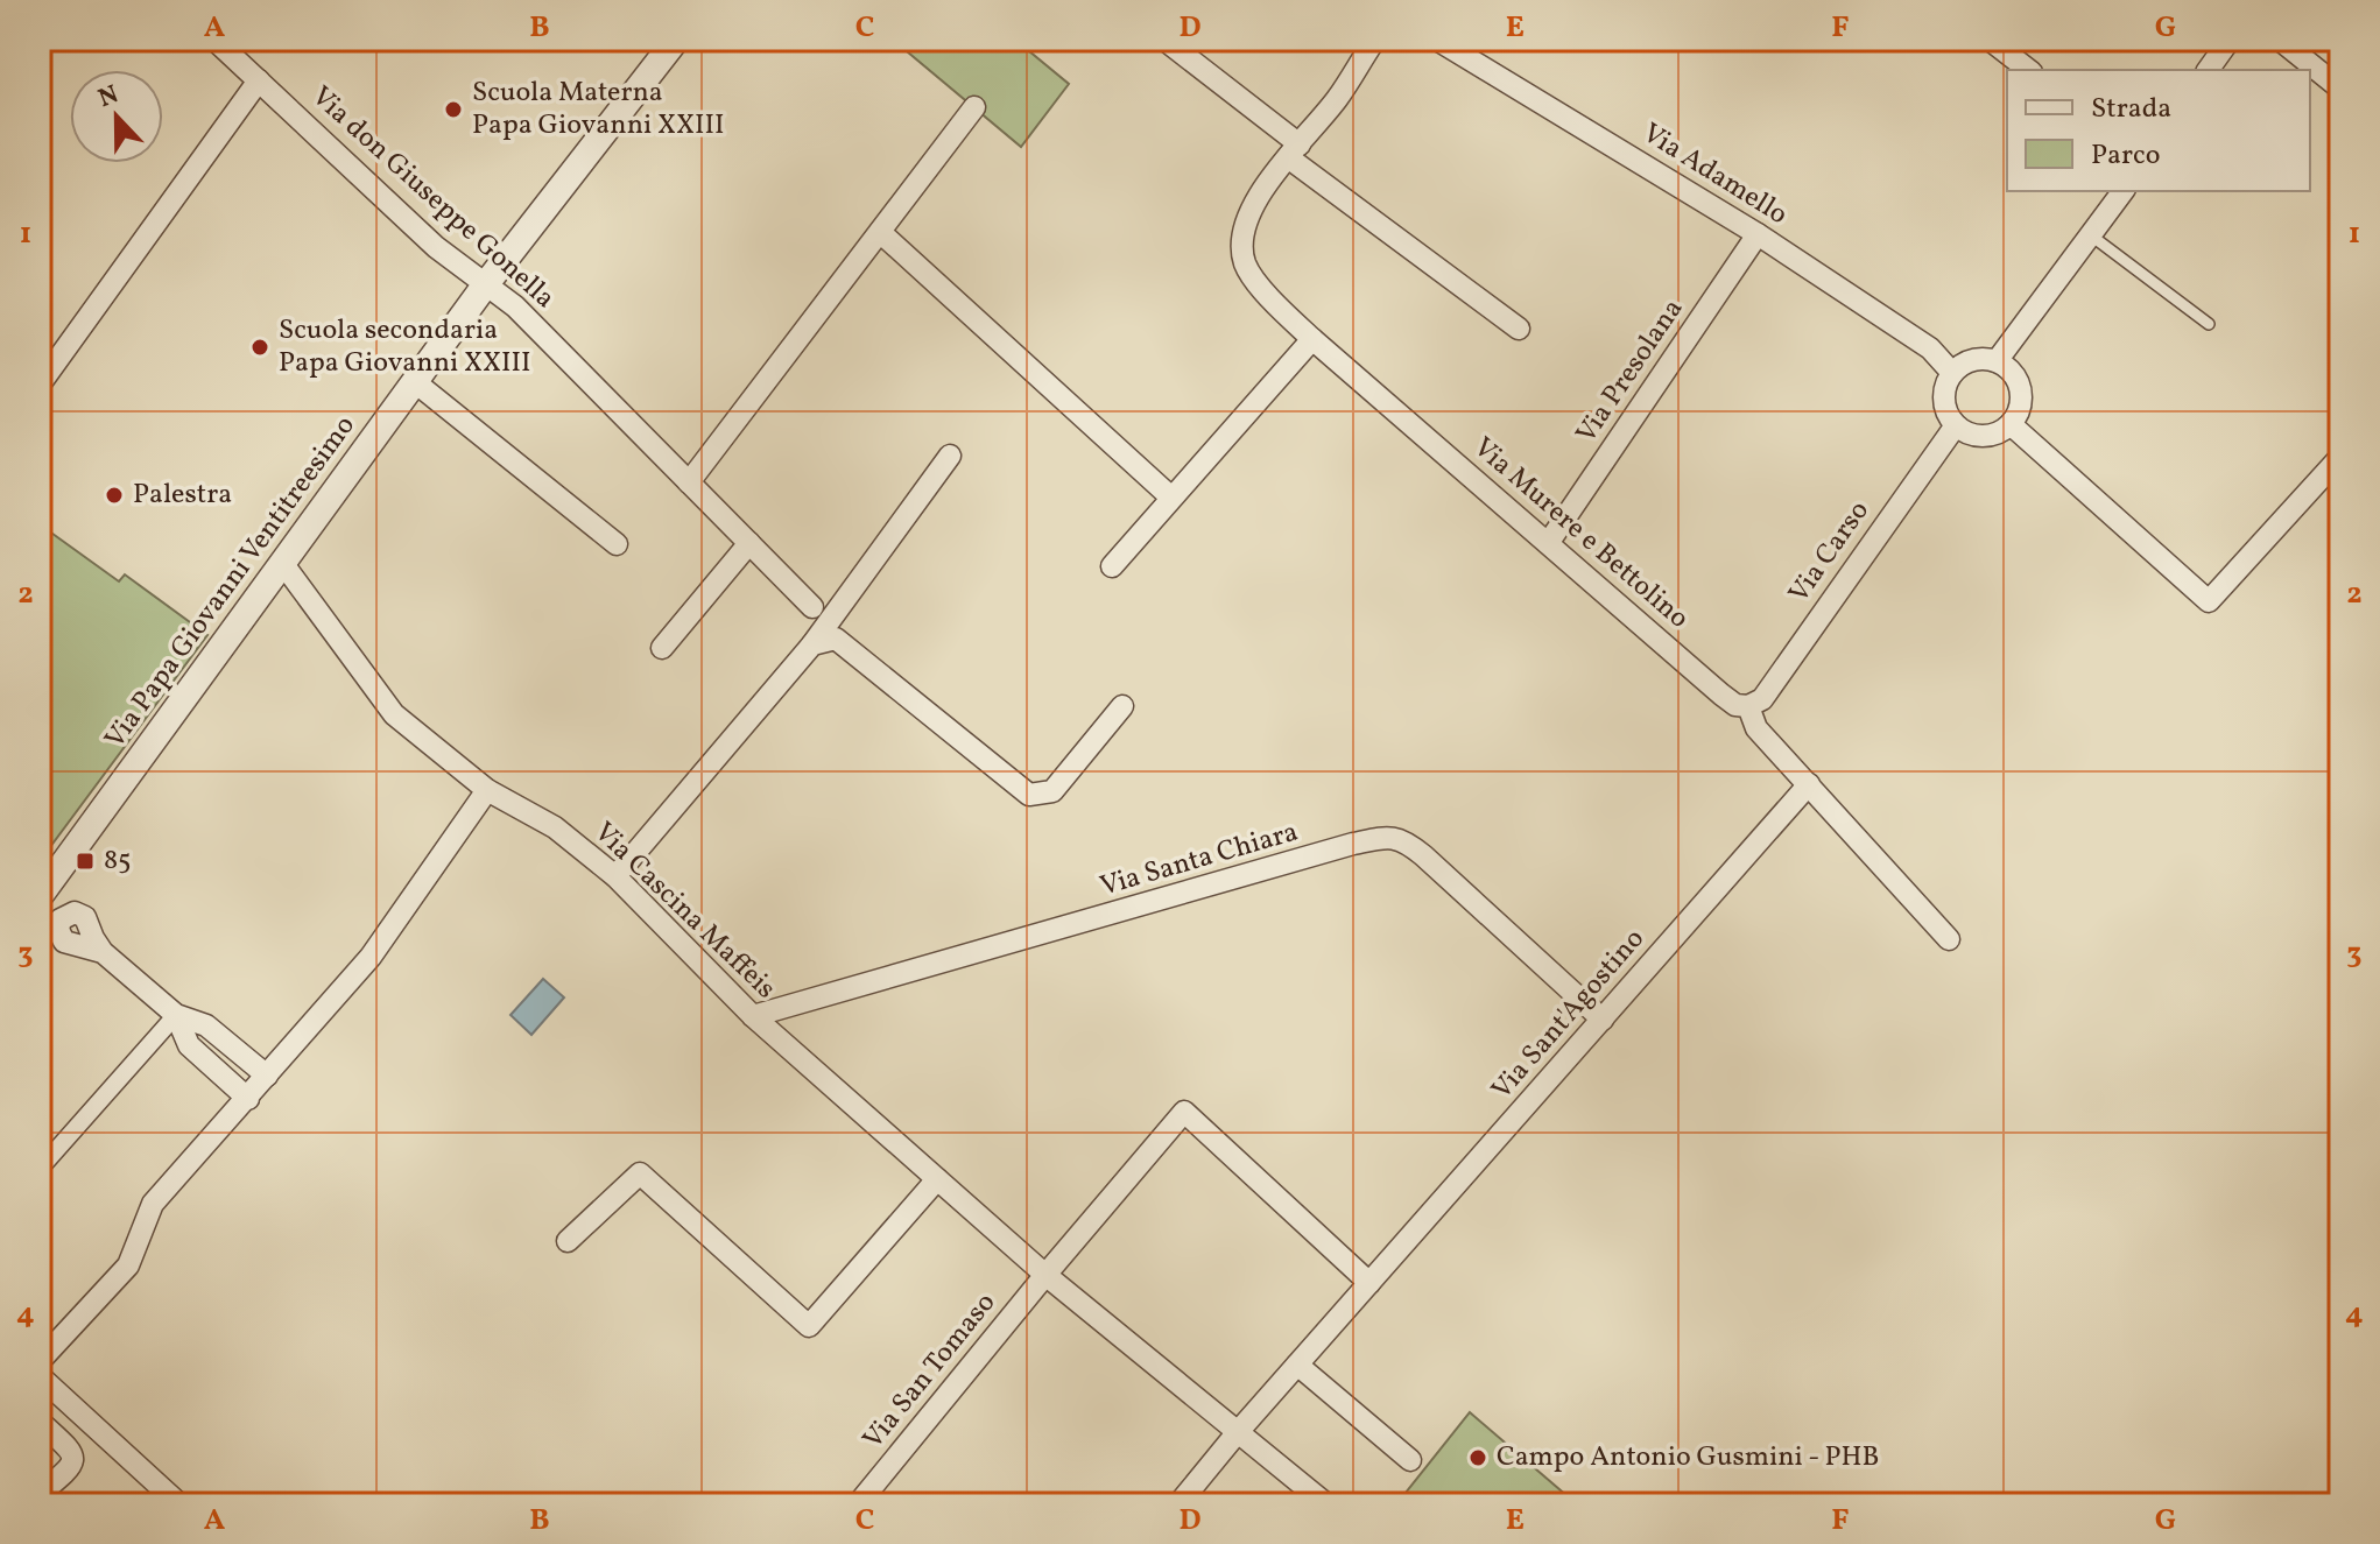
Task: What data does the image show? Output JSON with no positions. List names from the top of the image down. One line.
{"streets":{"street":["Via Adamello","Via don Giuseppe Gonella","Via Presolana","Via Murere e Bettolino","Via Carso","Via Papa Giovanni Ventitreesimo","Via Santa Chiara","Via Cascina Maffeis","Via Sant'Agostino","Via San Tomaso"]},"crossings":[["Via Adamello","Via Presolana"],["Via Adamello","Via Carso"],["Via don Giuseppe Gonella","Via Papa Giovanni Ventitreesimo"],["Via Presolana","Via Murere e Bettolino"],["Via Murere e Bettolino","Via Carso"],["Via Murere e Bettolino","Via Sant'Agostino"],["Via Papa Giovanni Ventitreesimo","Via Cascina Maffeis"],["Via Santa Chiara","Via Cascina Maffeis"],["Via Santa Chiara","Via Sant'Agostino"],["Via Cascina Maffeis","Via Sant'Agostino"],["Via Cascina Maffeis","Via San Tomaso"]],"places":{"other":["Scuola Materna Papa Giovanni XXIII","Scuola secondaria Papa Giovanni XXIII","Palestra","Campo Antonio Gusmini - PHB"],"transit":["85"]},"legend":["Strada","Parco"],"north":"top","grid":{"columns":["A","B","C","D","E","F","G"],"rows":["1","2","3","4"]}}
